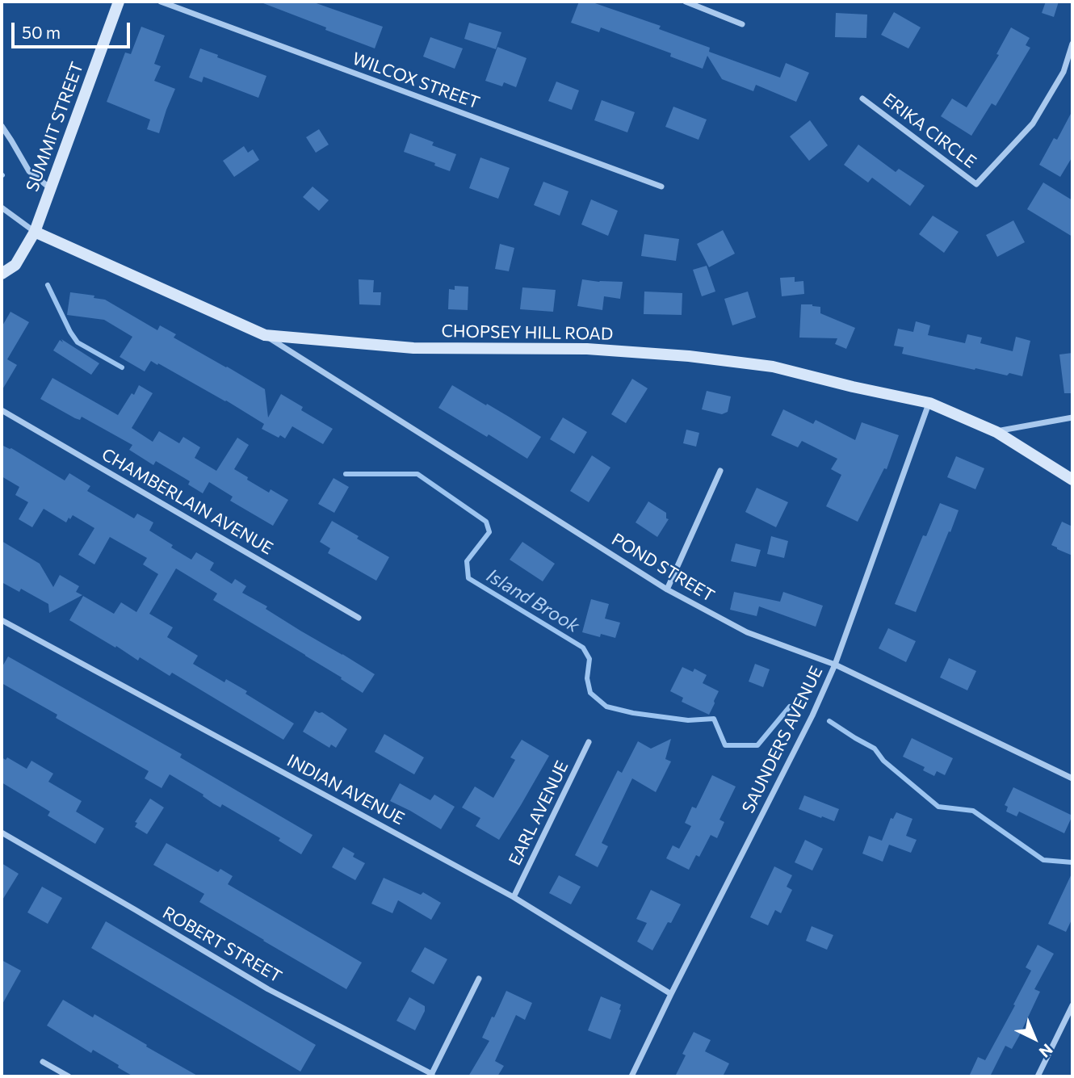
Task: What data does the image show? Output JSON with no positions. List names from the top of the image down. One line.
{"streets":{"street":["WILCOX STREET","SUMMIT STREET","ERIKA CIRCLE","CHOPSEY HILL ROAD","CHAMBERLAIN AVENUE","POND STREET","SAUNDERS AVENUE","INDIAN AVENUE","EARL AVENUE","ROBERT STREET"]},"crossings":[["SUMMIT STREET","CHOPSEY HILL ROAD"],["CHOPSEY HILL ROAD","POND STREET"],["CHOPSEY HILL ROAD","SAUNDERS AVENUE"],["POND STREET","SAUNDERS AVENUE"],["SAUNDERS AVENUE","INDIAN AVENUE"],["INDIAN AVENUE","EARL AVENUE"]],"water":["Island Brook"],"scale_bar":"50 m","north":"bottom right"}
